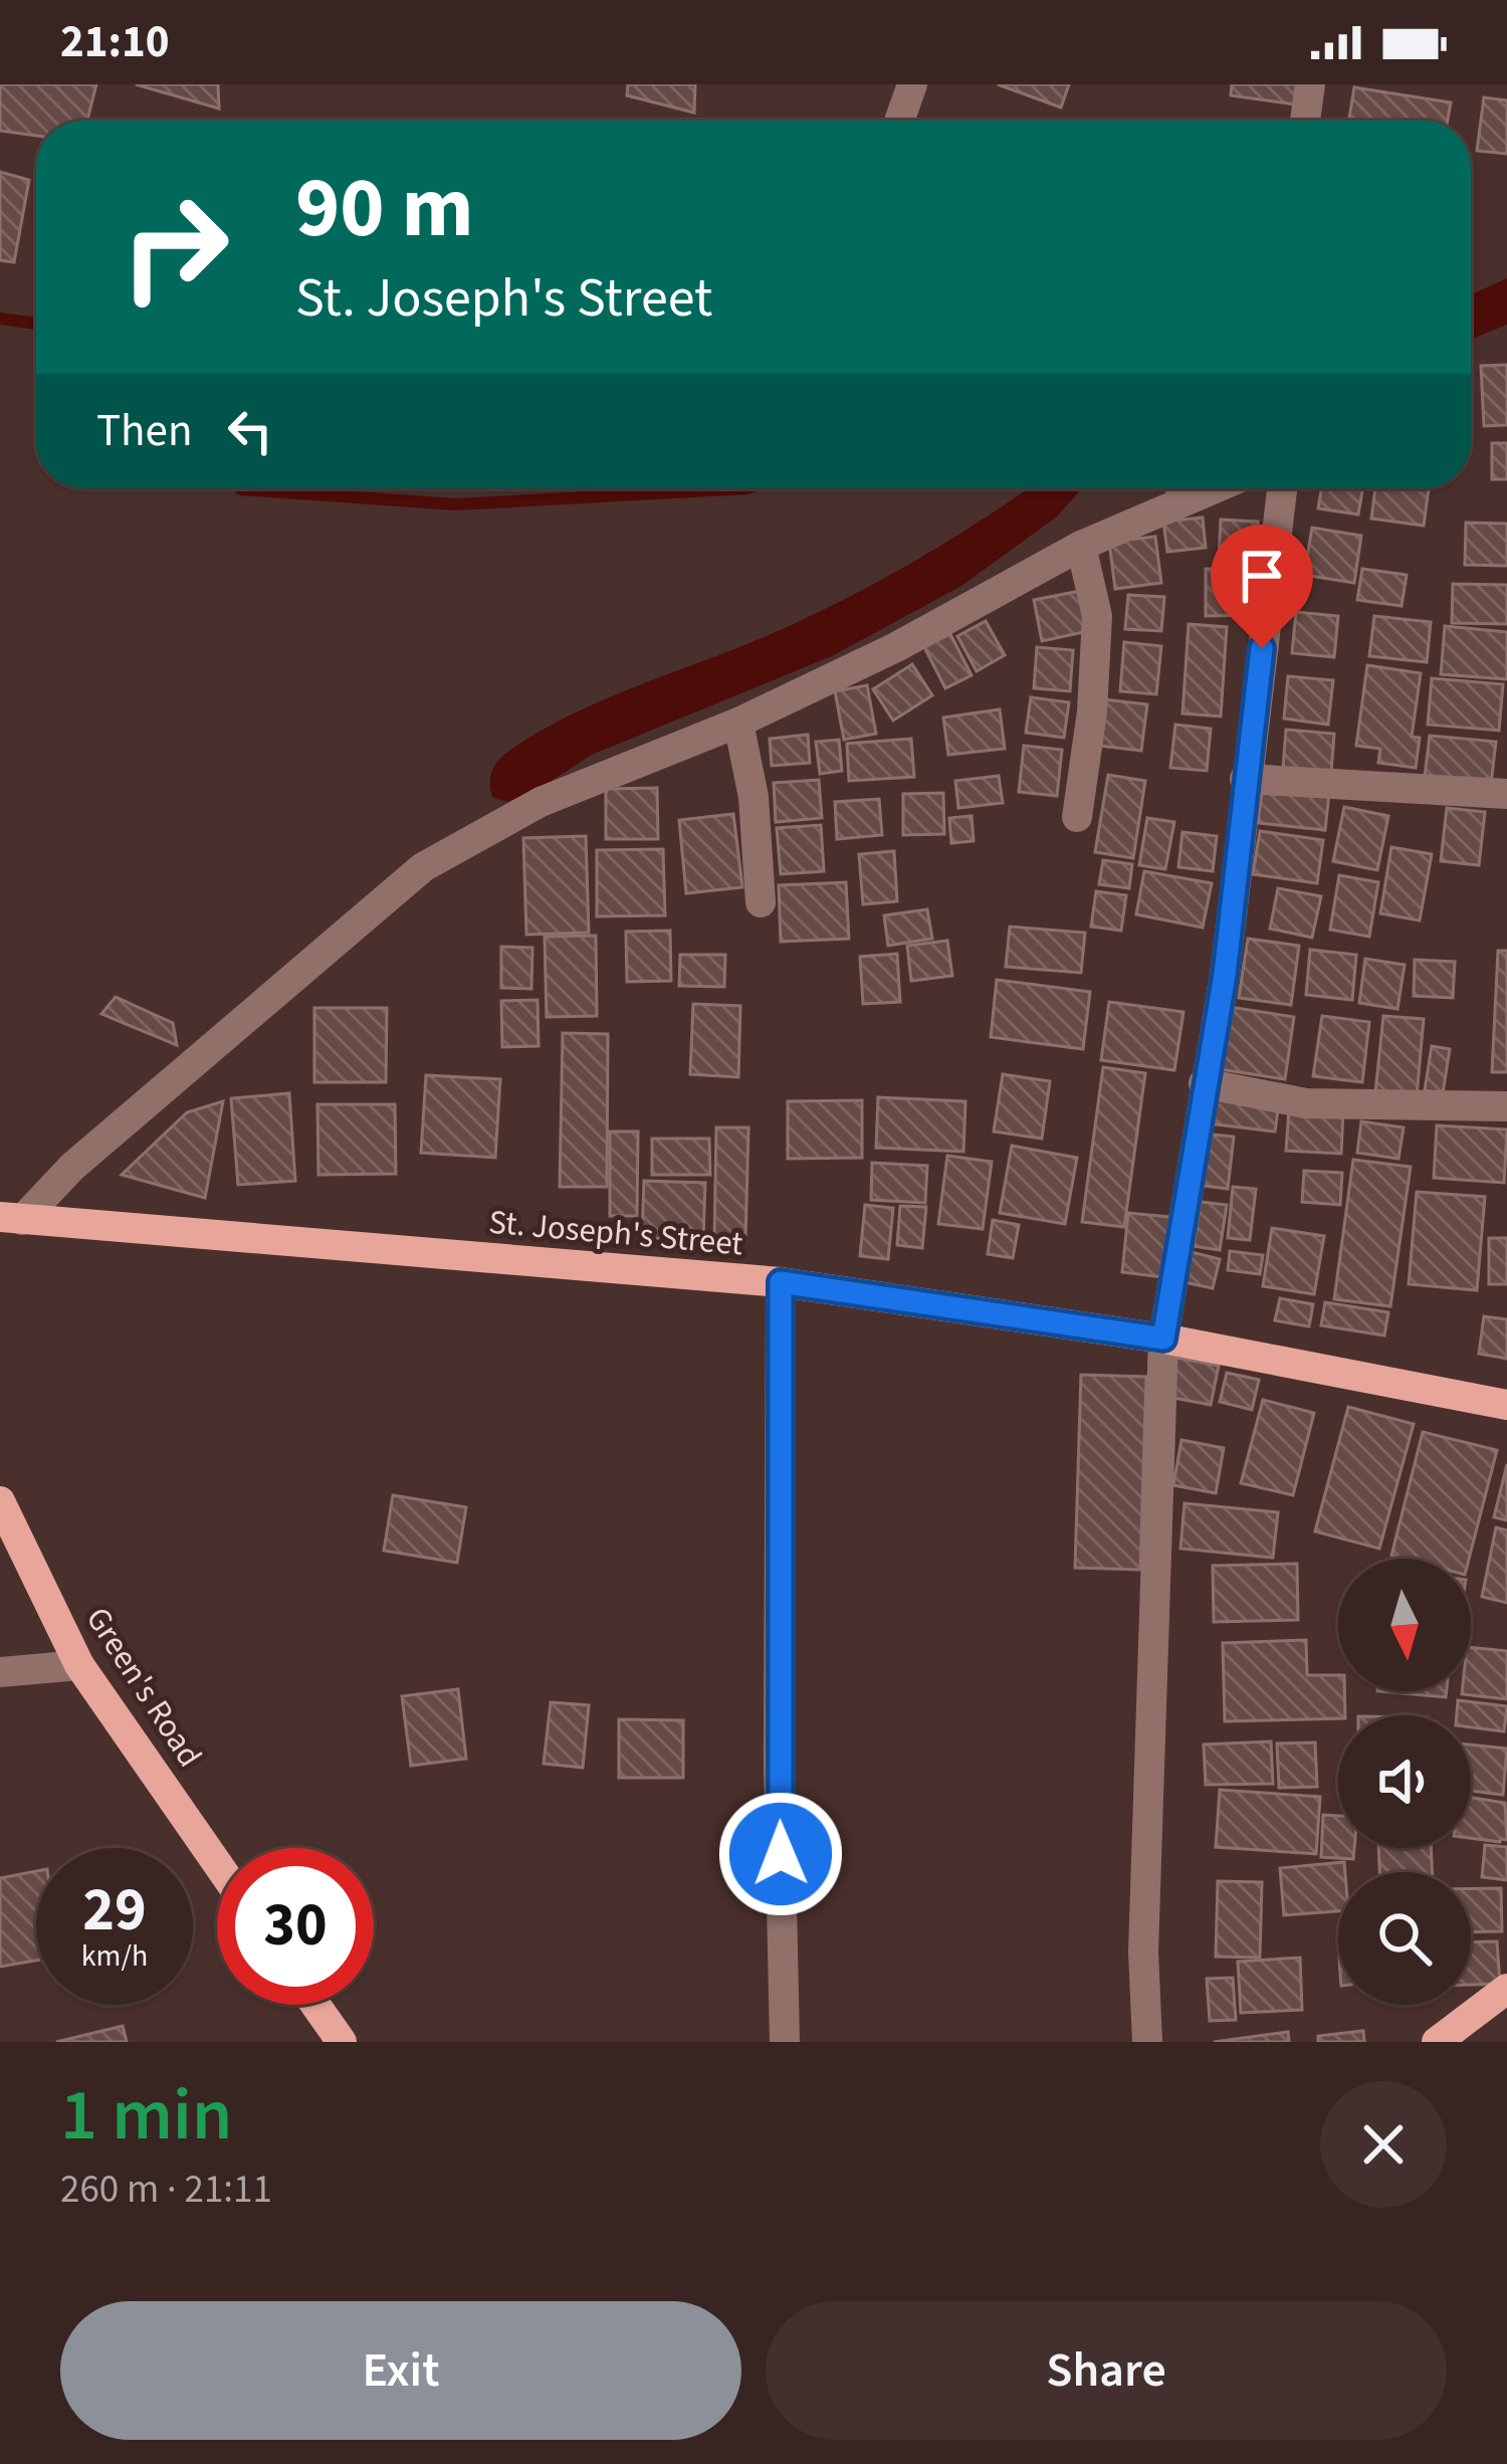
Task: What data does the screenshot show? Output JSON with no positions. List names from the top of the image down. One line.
{"streets":{"main road":["St. Joseph's Street","Green's Road"]},"north":"bottom","page":{"status":"21:10","turn":["90 m","St. Joseph's Street"],"then":"Then","speed":"29 km/h","limit":"30","heading":["1 min","260 m · 21:11"],"buttons":["Exit","Share"]}}
